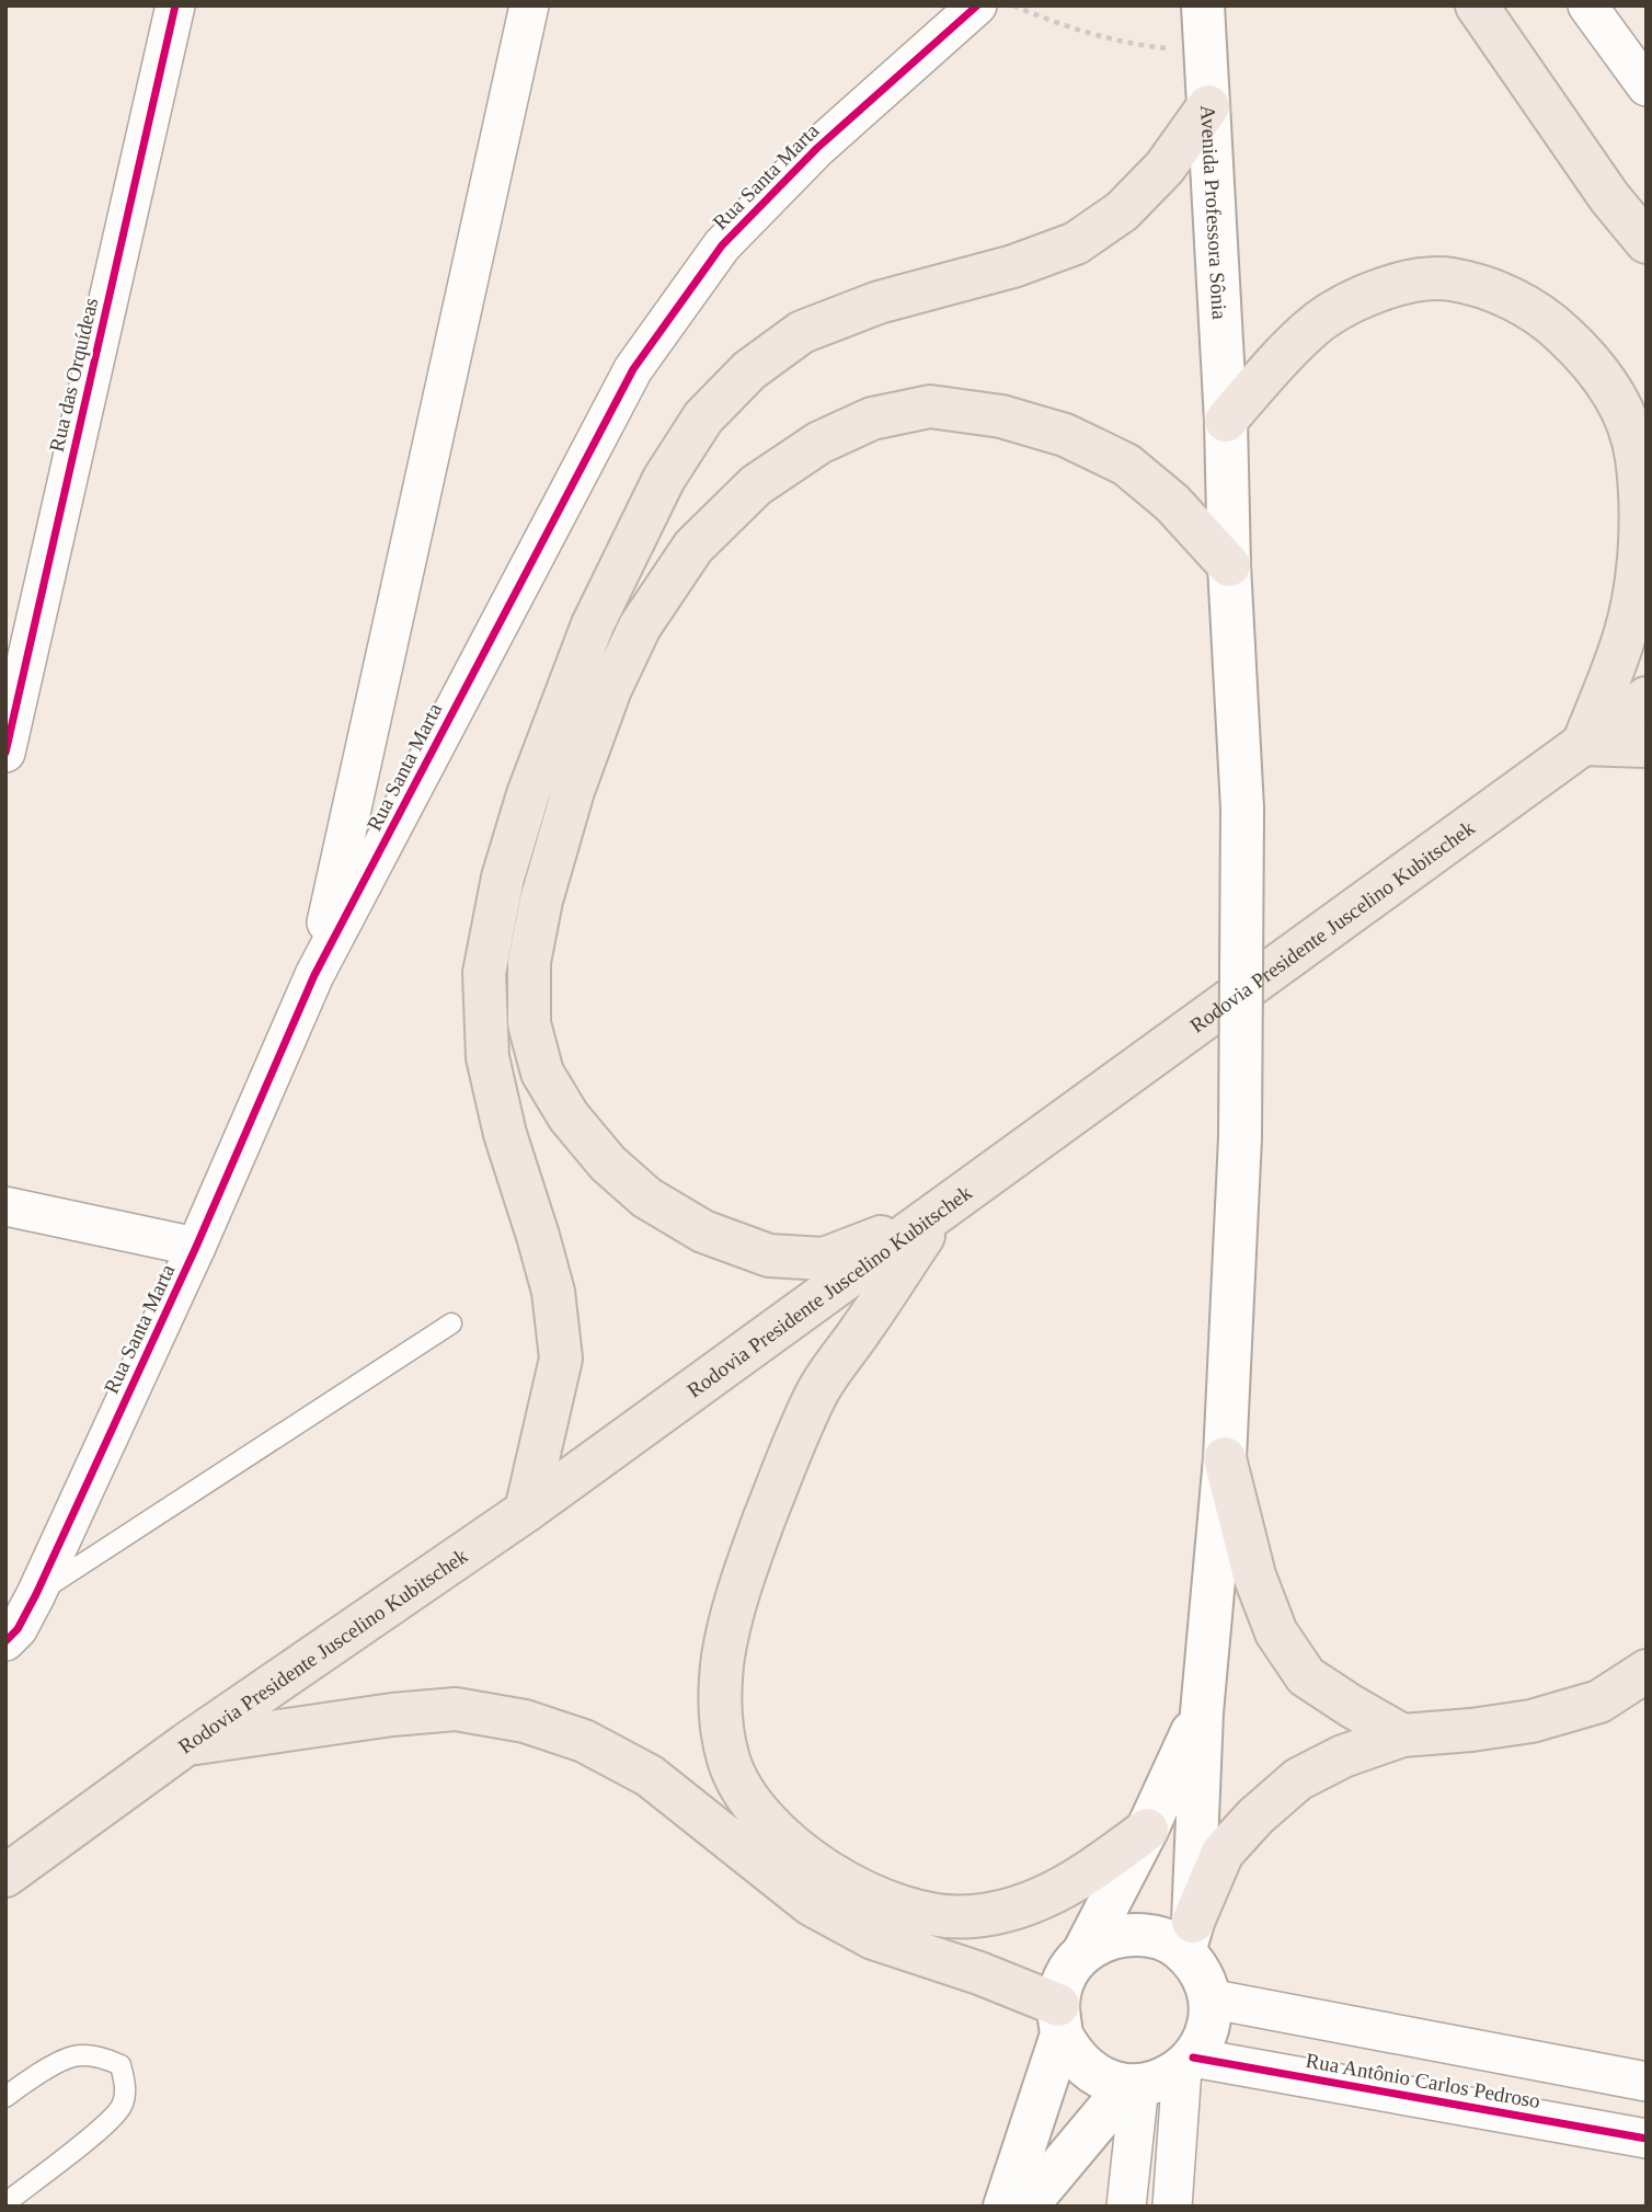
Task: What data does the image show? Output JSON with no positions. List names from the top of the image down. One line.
{"streets":{"highway":["Rodovia Presidente Juscelino Kubitschek"],"main road":["Avenida Professora Sônia"],"street":["Rua Santa Marta","Rua das Orquídeas","Rua Antônio Carlos Pedroso"]},"crossings":[["Avenida Professora Sônia","Rua Antônio Carlos Pedroso"]]}
